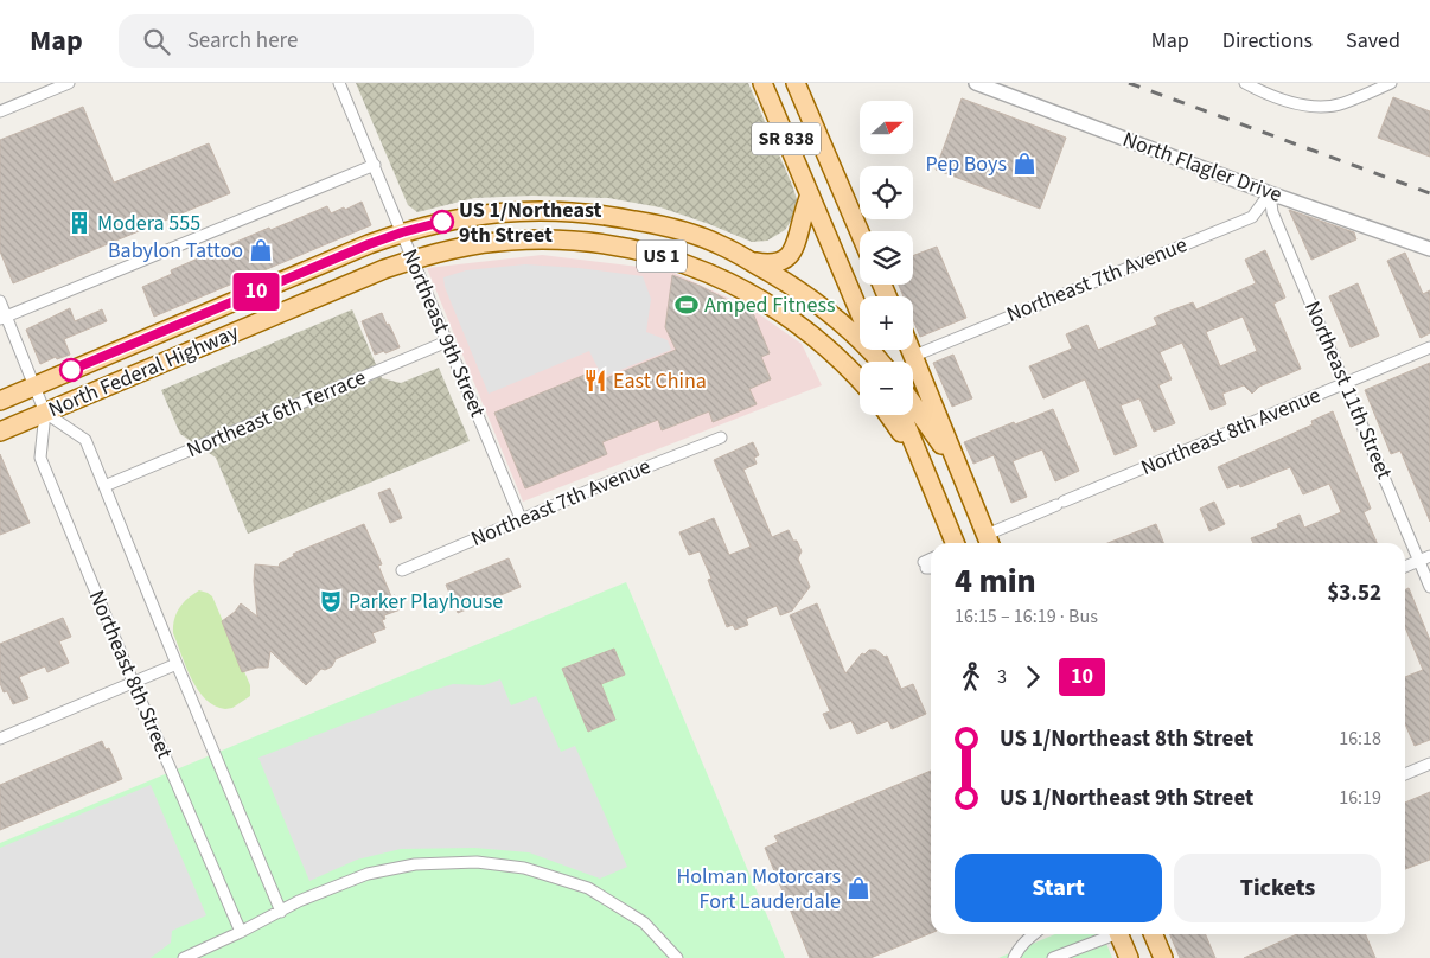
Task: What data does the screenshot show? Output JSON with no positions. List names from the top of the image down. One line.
{"streets":{"main road":["SR 838","US 1","North Federal Highway"],"street":["North Flagler Drive","Northeast 7th Avenue","Northeast 9th Street","Northeast 11th Street","Northeast 6th Terrace","Northeast 8th Avenue","Northeast 8th Street"]},"crossings":[["North Flagler Drive","Northeast 7th Avenue"],["North Flagler Drive","Northeast 11th Street"],["Northeast 7th Avenue","Northeast 9th Street"],["Northeast 7th Avenue","Northeast 11th Street"],["Northeast 9th Street","North Federal Highway"],["Northeast 9th Street","Northeast 6th Terrace"],["North Federal Highway","Northeast 8th Street"],["Northeast 11th Street","Northeast 8th Avenue"]],"places":{"shop":["Pep Boys","Babylon Tattoo","Holman Motorcars Fort Lauderdale"],"other":["US 1/Northeast 9th Street"],"building":["Modera 555"],"sports":["Amped Fitness"],"restaurant":["East China"],"theatre":["Parker Playhouse"]},"lines":["bus line 10"],"north":"right","page":{"header":"Map","search":"Search here","nav":["Map","Directions","Saved"],"on_map":"10","map_buttons":["+","−"],"heading":["4 min","16:15 – 16:19 · Bus","$3.52"],"legs":["3","10"],"list":[{"name":"US 1/Northeast 8th Street","value":"16:18"},{"name":"US 1/Northeast 9th Street","value":"16:19"}],"buttons":["Start","Tickets"]}}
